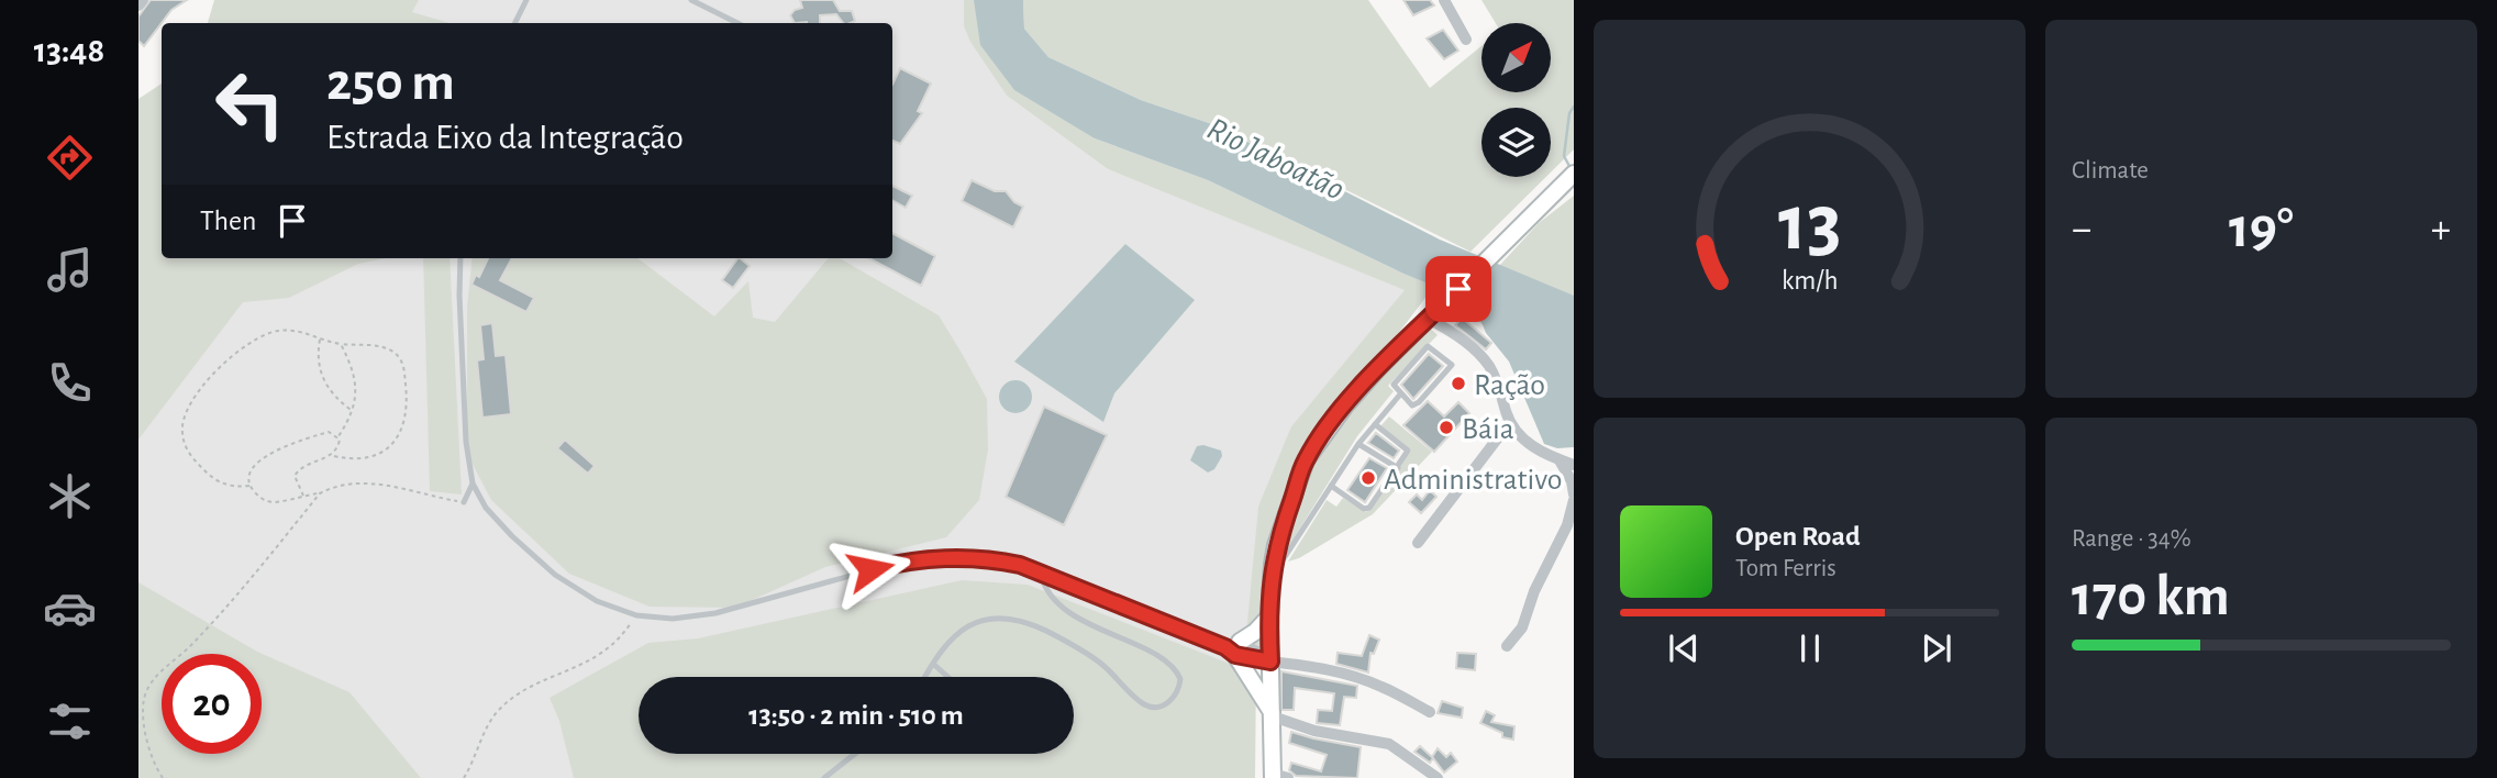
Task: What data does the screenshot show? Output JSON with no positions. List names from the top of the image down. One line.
{"water":["Rio Jaboatão"],"places":["Ração","Báia","Administrativo"],"north":"top right","page":{"tabs":"13:48","tile":["Climate",["Range · 34%","170 km"]],"turn":["250 m","Estrada Eixo da Integração"],"then":"Then","heat":["−","19°","+"],"song":["Open Road","Tom Ferris"],"limit":"20","trip":"13:50 · 2 min · 510 m","gauge":["13","km/h"]}}
